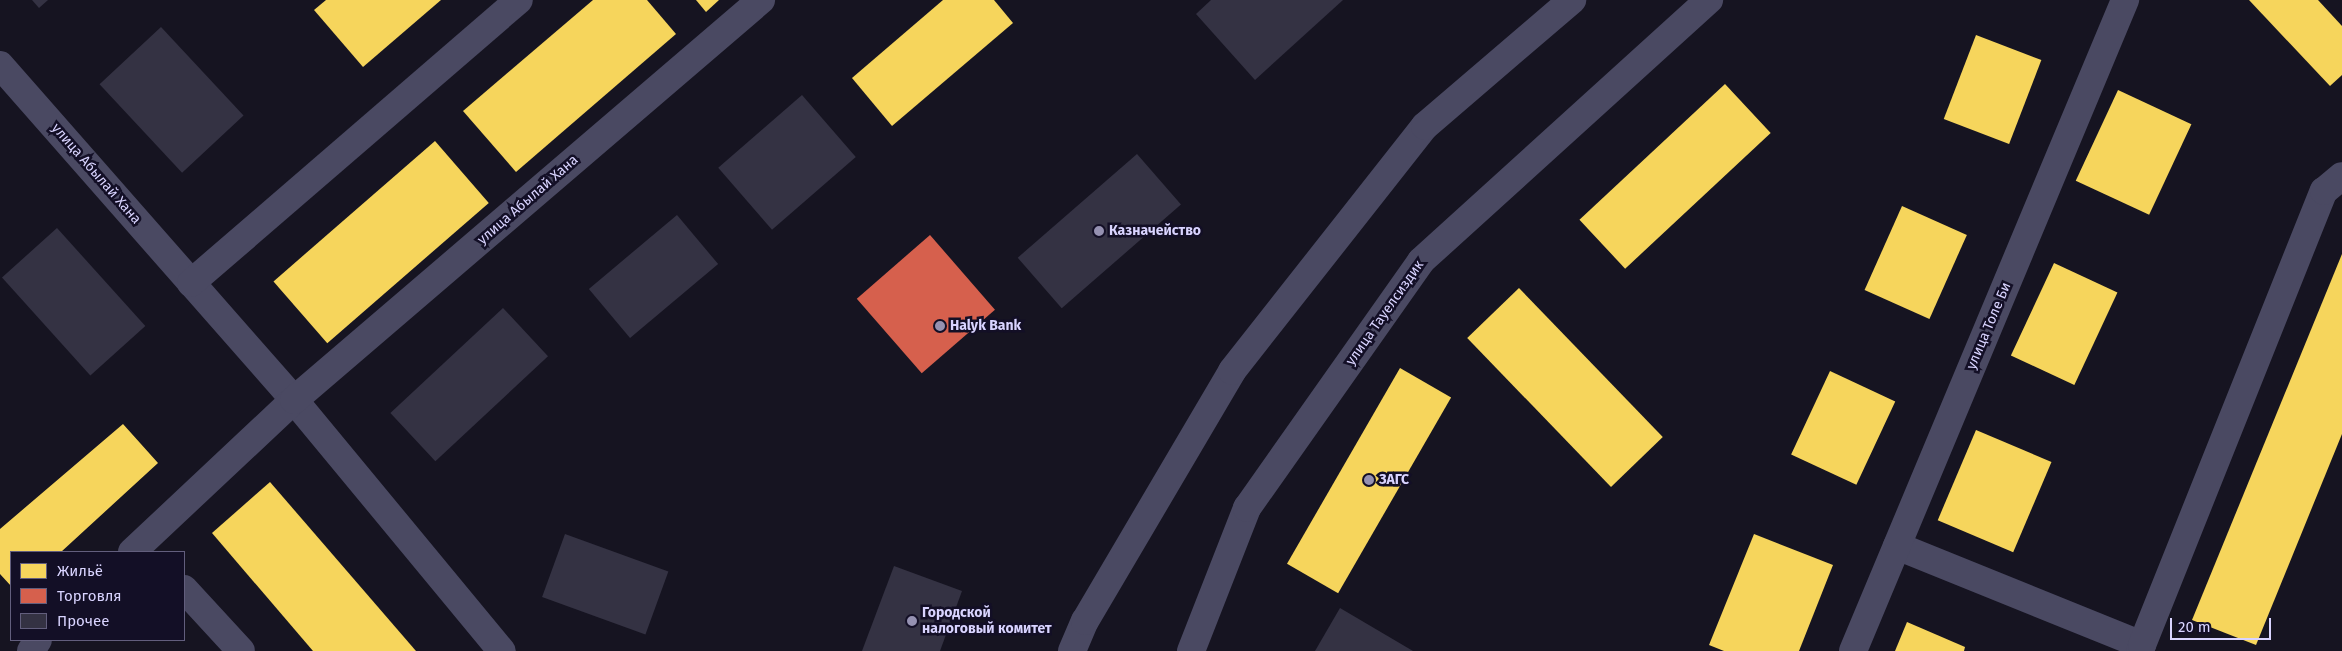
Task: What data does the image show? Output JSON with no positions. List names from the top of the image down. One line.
{"streets":{"street":["улица Абылай Хана","улица Тауелсиздик","улица Толе Би"]},"places":["Казначейство","Halyk Bank","ЗАГС","Городской налоговый комитет"],"legend":["Жильё","Торговля","Прочее"],"scale_bar":"20 m"}
